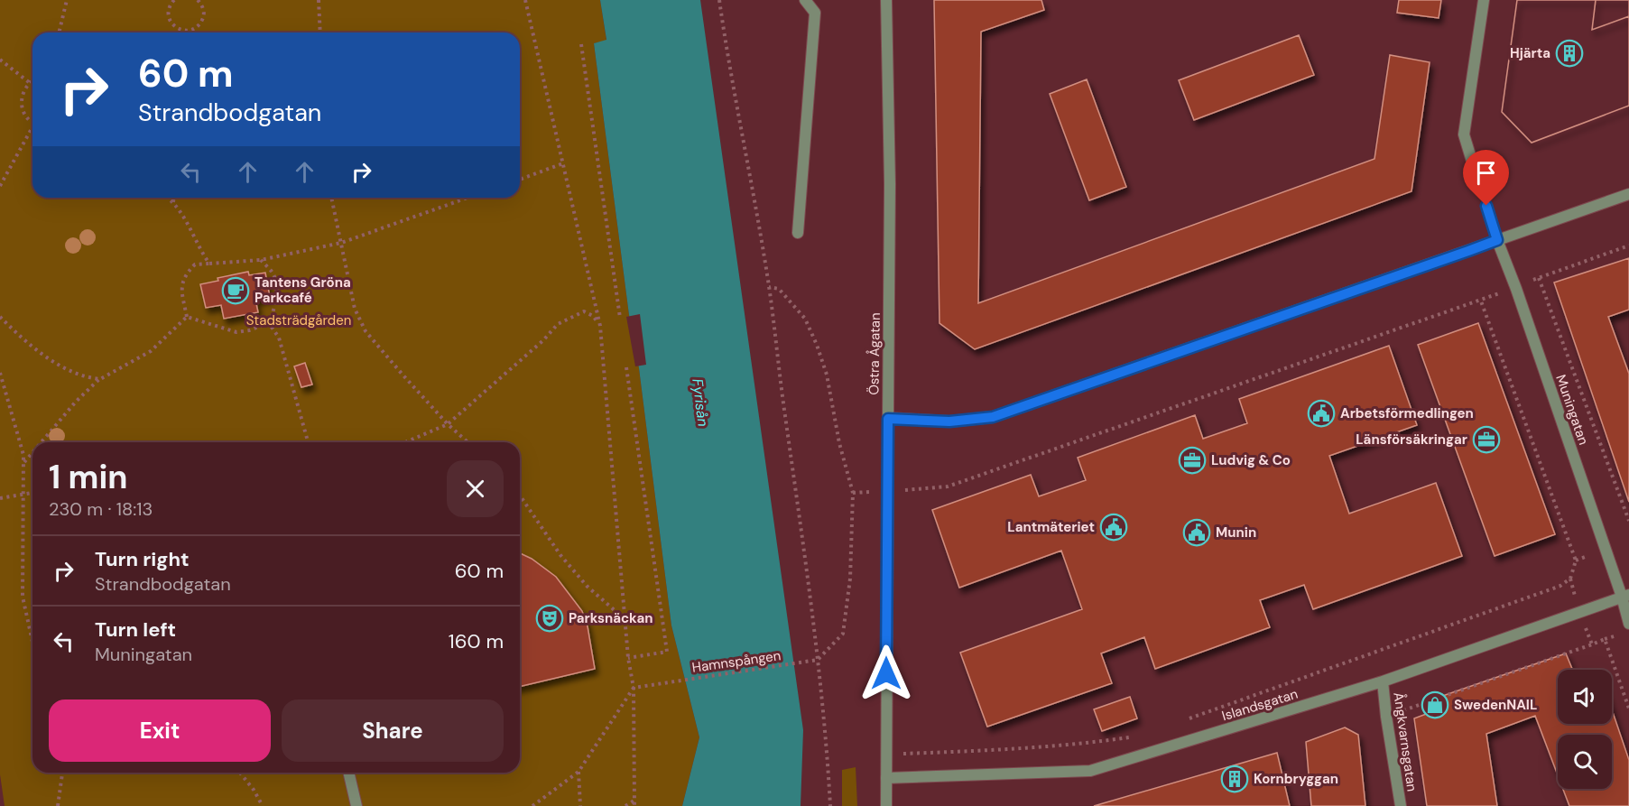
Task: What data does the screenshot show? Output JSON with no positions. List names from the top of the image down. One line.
{"streets":{"street":["Östra Ågatan","Muningatan","Islandsgatan","Ångkvarnsgatan"],"path":["Hamnspången"]},"crossings":[["Östra Ågatan","Islandsgatan"],["Muningatan","Islandsgatan"],["Islandsgatan","Ångkvarnsgatan"]],"water":["Fyrisån"],"parks":["Stadsträdgården"],"places":{"building":["Hjärta","Kornbryggan"],"cafe":["Tantens Gröna Parkcafé"],"public building":["Arbetsförmedlingen","Lantmäteriet","Munin"],"office":["Länsförsäkringar","Ludvig & Co"],"theatre":["Parksnäckan"],"shop":["SwedenNAIL"]},"page":{"turn":["60 m","Strandbodgatan"],"heading":["1 min","230 m · 18:13"],"list":[{"name":"Turn right","note":"Strandbodgatan","value":"60 m"},{"name":"Turn left","note":"Muningatan","value":"160 m"}],"buttons":["Exit","Share"]}}
